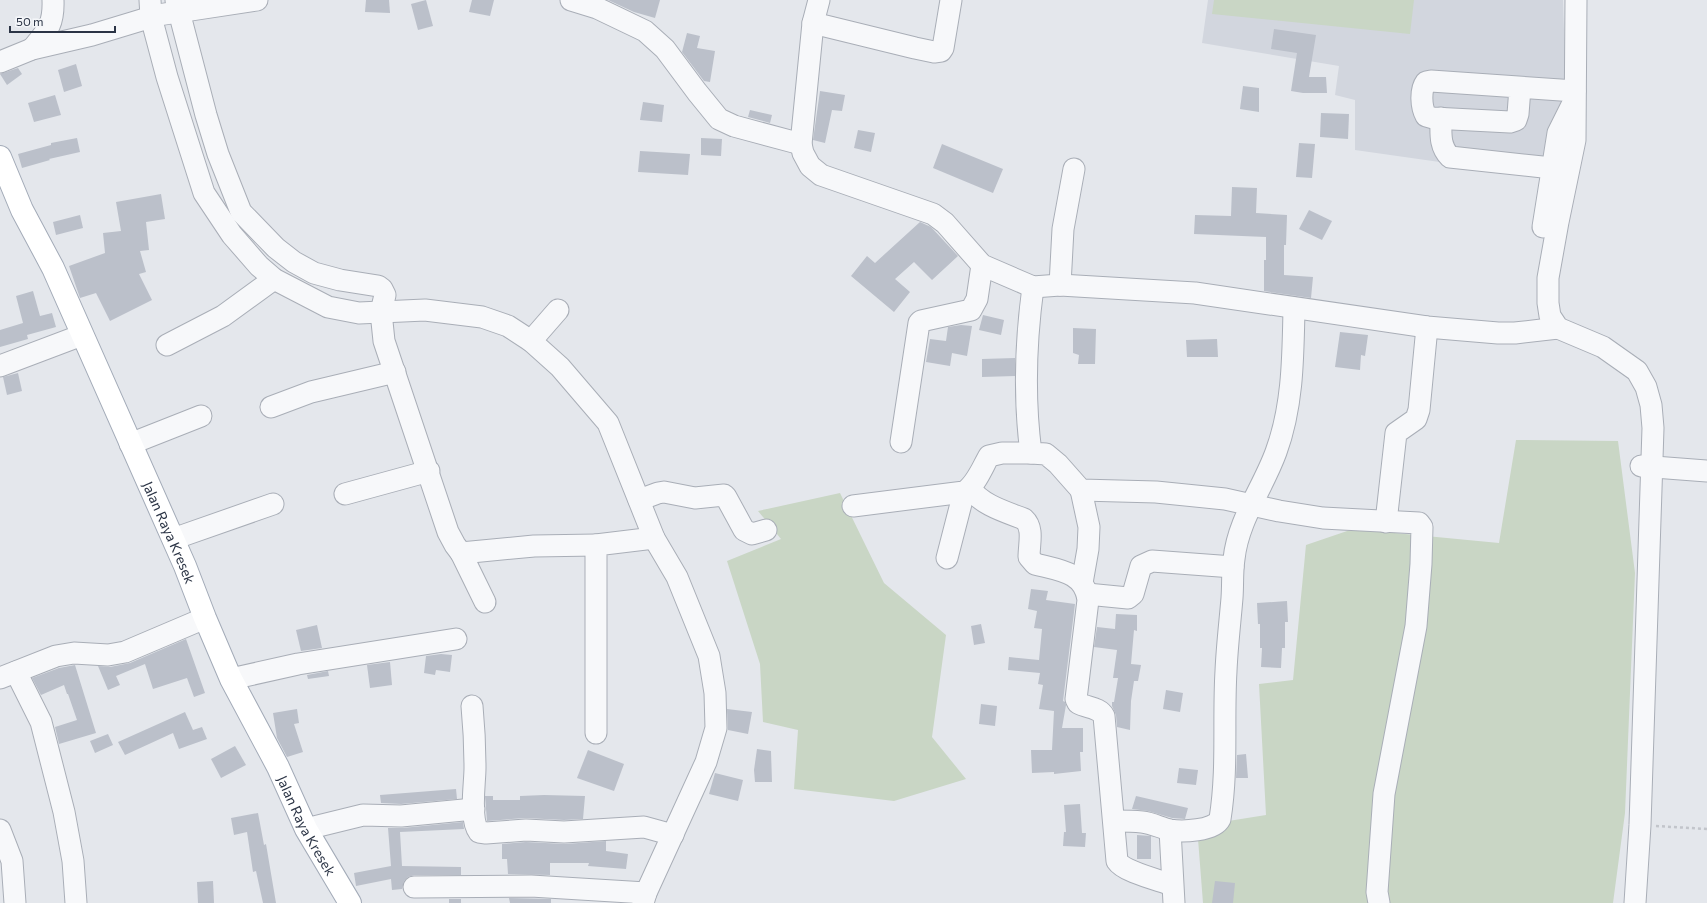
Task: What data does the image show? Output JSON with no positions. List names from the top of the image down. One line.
{"streets":{"main road":["Jalan Raya Kresek"]},"scale_bar":"50 m"}
